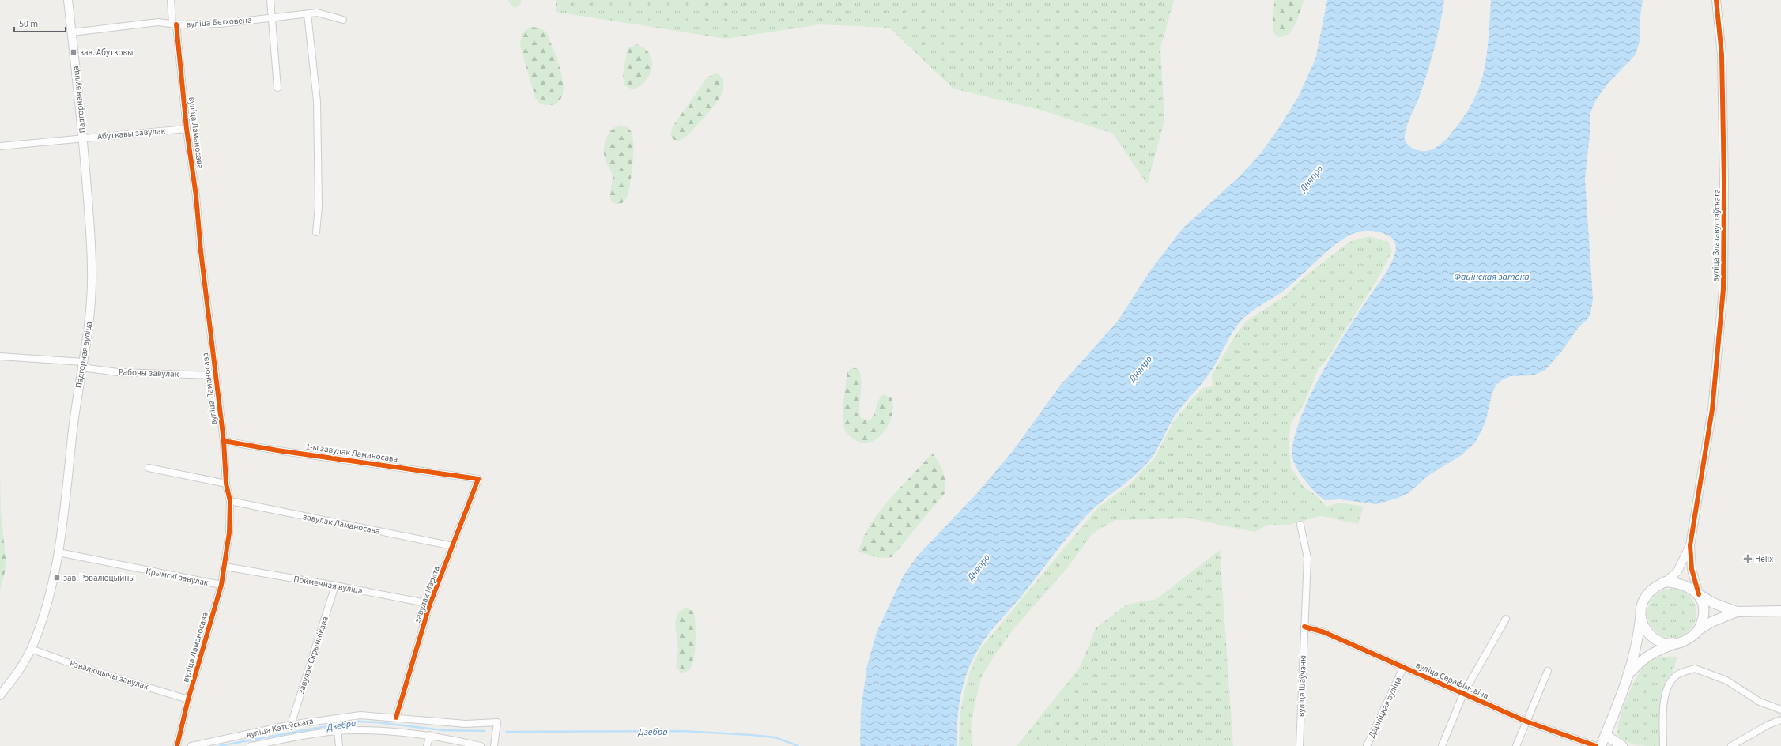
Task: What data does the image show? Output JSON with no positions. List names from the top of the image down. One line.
{"streets":{"street":["вуліца Бетховена","Падгорная вуліца","вуліца Ламаносава","Абуткавы завулак","вуліца Златавустаўскага","Рабочы завулак","1-ы завулак Ламаносава","завулак Ламаносава","Крымскі завулак","Пойменная вуліца","завулак Марата","завулак Скрыннікава","Рэвалюцыны завулак","вуліца Серафімовіча","вуліца Шаўчэнкі","Дарніцкая вуліца","вуліца Катоўскага"]},"crossings":[["вуліца Бетховена","Падгорная вуліца"],["вуліца Бетховена","вуліца Ламаносава"],["Падгорная вуліца","Абуткавы завулак"],["Падгорная вуліца","Рабочы завулак"],["Падгорная вуліца","Крымскі завулак"],["Падгорная вуліца","Рэвалюцыны завулак"],["вуліца Ламаносава","Абуткавы завулак"],["вуліца Ламаносава","Рабочы завулак"],["вуліца Ламаносава","1-ы завулак Ламаносава"],["вуліца Ламаносава","завулак Ламаносава"],["вуліца Ламаносава","Крымскі завулак"],["вуліца Ламаносава","Пойменная вуліца"],["вуліца Ламаносава","Рэвалюцыны завулак"],["1-ы завулак Ламаносава","завулак Марата"],["завулак Ламаносава","завулак Марата"],["Пойменная вуліца","завулак Марата"],["Пойменная вуліца","завулак Скрыннікава"],["завулак Марата","вуліца Катоўскага"],["завулак Скрыннікава","вуліца Катоўскага"],["вуліца Серафімовіча","вуліца Шаўчэнкі"],["вуліца Серафімовіча","Дарніцкая вуліца"]],"water":["Дняпро","Фацінская затока","Дзебра"],"places":{"transit":["зав. Абутковы","зав. Рэвалюцыйны"],"health":["Helix"]},"scale_bar":"50 m"}
